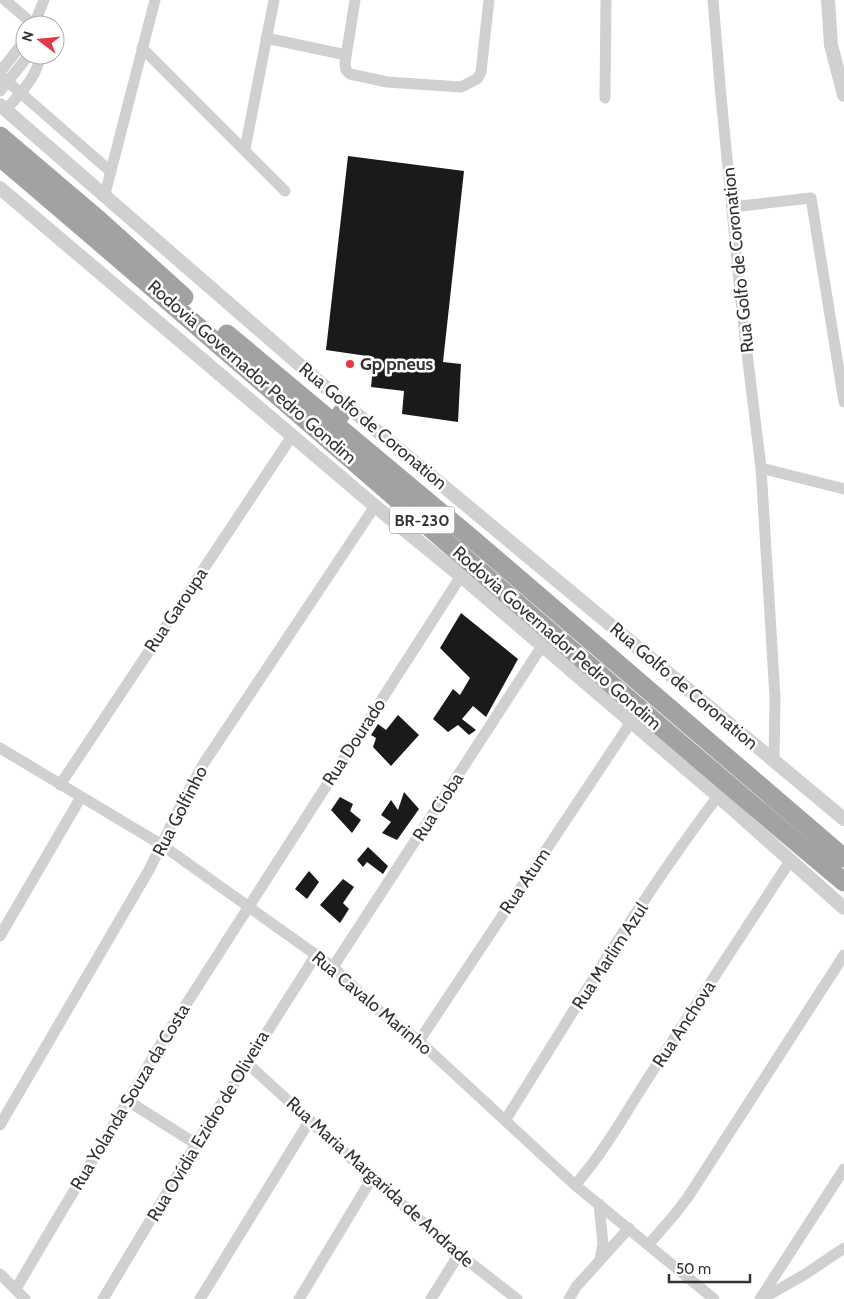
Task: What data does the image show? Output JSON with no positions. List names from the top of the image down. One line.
{"streets":{"highway":["Rodovia Governador Pedro Gondim","BR-230"],"street":["Rua Golfo de Coronation","Rua Garoupa","Rua Dourado","Rua Cioba","Rua Golfinho","Rua Atum","Rua Marlim Azul","Rua Cavalo Marinho","Rua Anchova","Rua Yolanda Souza da Costa","Rua Ovídia Ezidro de Oliveira","Rua Maria Margarida de Andrade"]},"crossings":[["Rua Garoupa","Rua Cavalo Marinho"],["Rua Dourado","Rua Cavalo Marinho"],["Rua Dourado","Rua Yolanda Souza da Costa"],["Rua Cioba","Rua Cavalo Marinho"],["Rua Golfinho","Rua Cavalo Marinho"],["Rua Atum","Rua Cavalo Marinho"],["Rua Marlim Azul","Rua Cavalo Marinho"],["Rua Cavalo Marinho","Rua Anchova"],["Rua Cavalo Marinho","Rua Yolanda Souza da Costa"],["Rua Cavalo Marinho","Rua Ovídia Ezidro de Oliveira"],["Rua Ovídia Ezidro de Oliveira","Rua Maria Margarida de Andrade"]],"places":["Gp pneus"],"scale_bar":"50 m","north":"left"}
